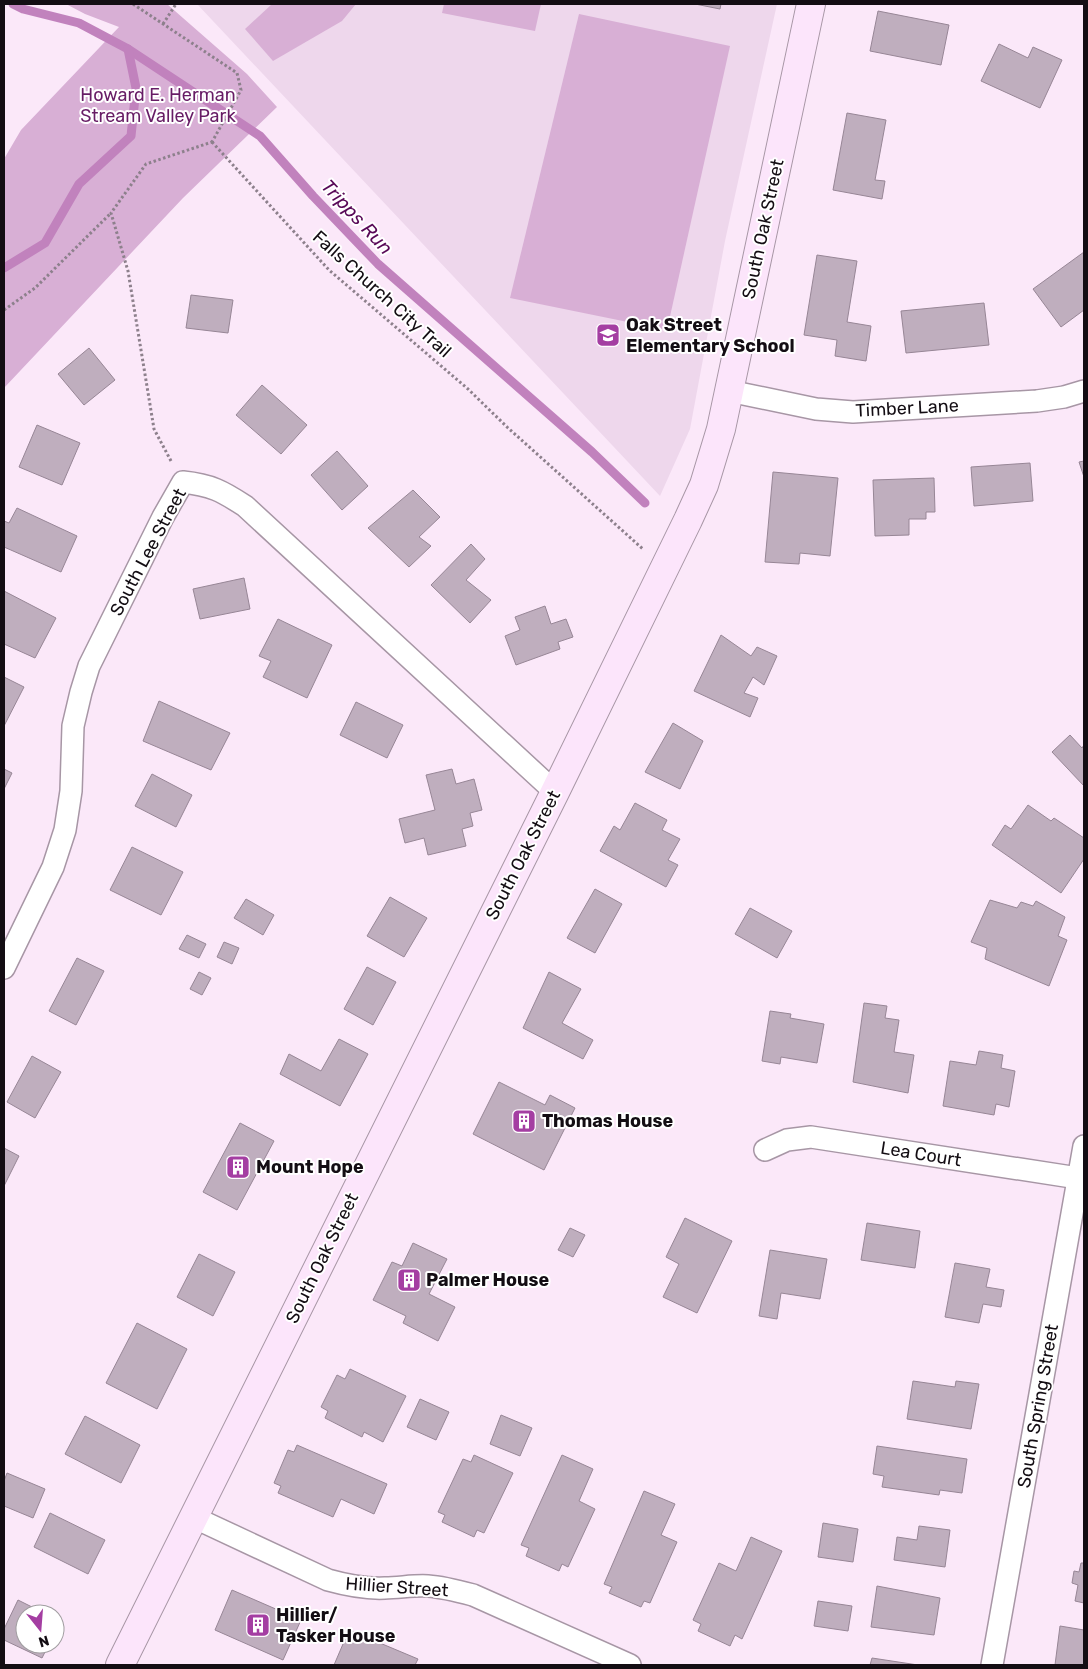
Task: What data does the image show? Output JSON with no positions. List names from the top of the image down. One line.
{"streets":{"street":["South Oak Street","Timber Lane","South Lee Street","Lea Court","South Spring Street","Hillier Street"],"path":["Falls Church City Trail"]},"crossings":[["South Oak Street","Falls Church City Trail"],["South Oak Street","Timber Lane"],["South Oak Street","South Lee Street"],["South Oak Street","Hillier Street"],["Lea Court","South Spring Street"]],"water":["Tripps Run"],"parks":["Howard E. Herman Stream Valley Park"],"places":{"school or university":["Oak Street Elementary School"],"building":["Thomas House","Mount Hope","Palmer House","Hillier/ Tasker House"]},"north":"bottom"}
